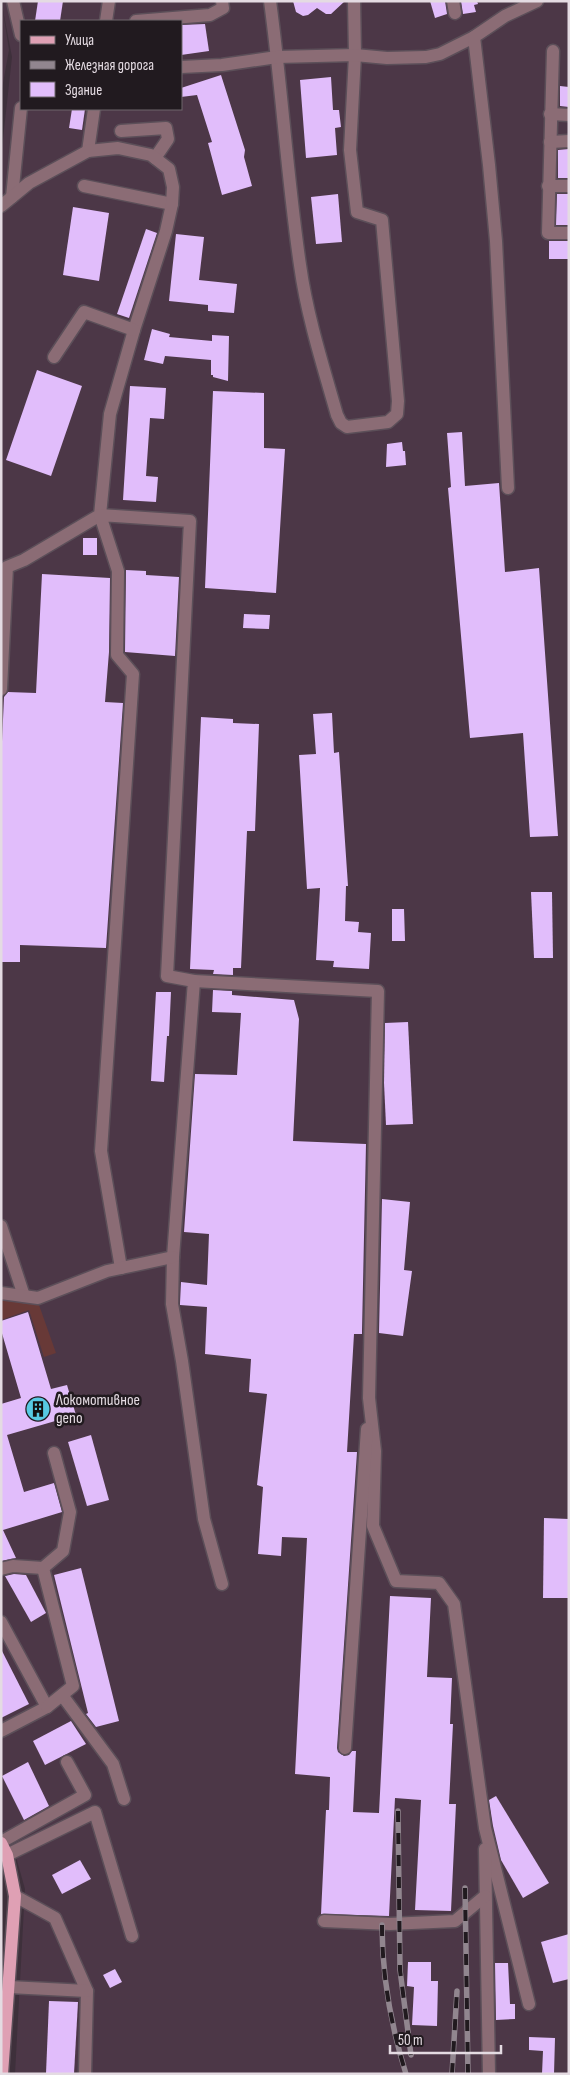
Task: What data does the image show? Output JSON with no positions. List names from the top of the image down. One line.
{"places":{"building":["Локомотивное депо"]},"legend":["Улица","Железная дорога","Здание"],"scale_bar":"50 m"}
